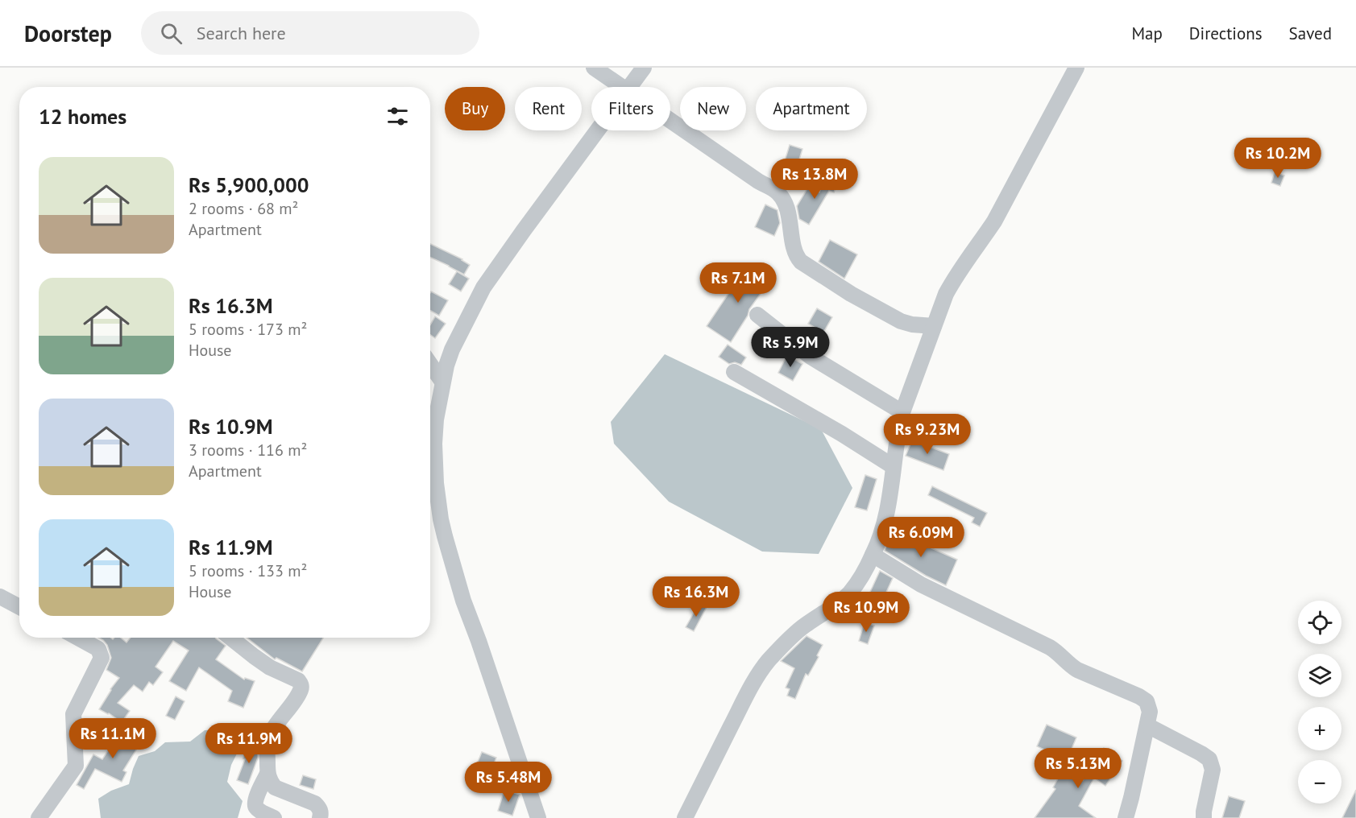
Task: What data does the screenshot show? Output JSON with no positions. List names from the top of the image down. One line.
{"page":{"header":"Doorstep","search":"Search here","nav":["Map","Directions","Saved"],"chip":["Buy","Rent","Filters","New","Apartment"],"heading":"12 homes","price":["Rs 10.2M","Rs 13.8M","Rs 7.1M","Rs 5.9M","Rs 9.23M","Rs 6.09M","Rs 16.3M","Rs 10.9M","Rs 11.1M","Rs 11.9M","Rs 5.13M","Rs 5.48M"],"list":[{"name":"Rs 5,900,000","note":"2 rooms · 68 m² · Apartment"},{"name":"Rs 16.3M","note":"5 rooms · 173 m² · House"},{"name":"Rs 10.9M","note":"3 rooms · 116 m² · Apartment"},{"name":"Rs 11.9M","note":"5 rooms · 133 m² · House"}],"map_buttons":["+","−"]}}
